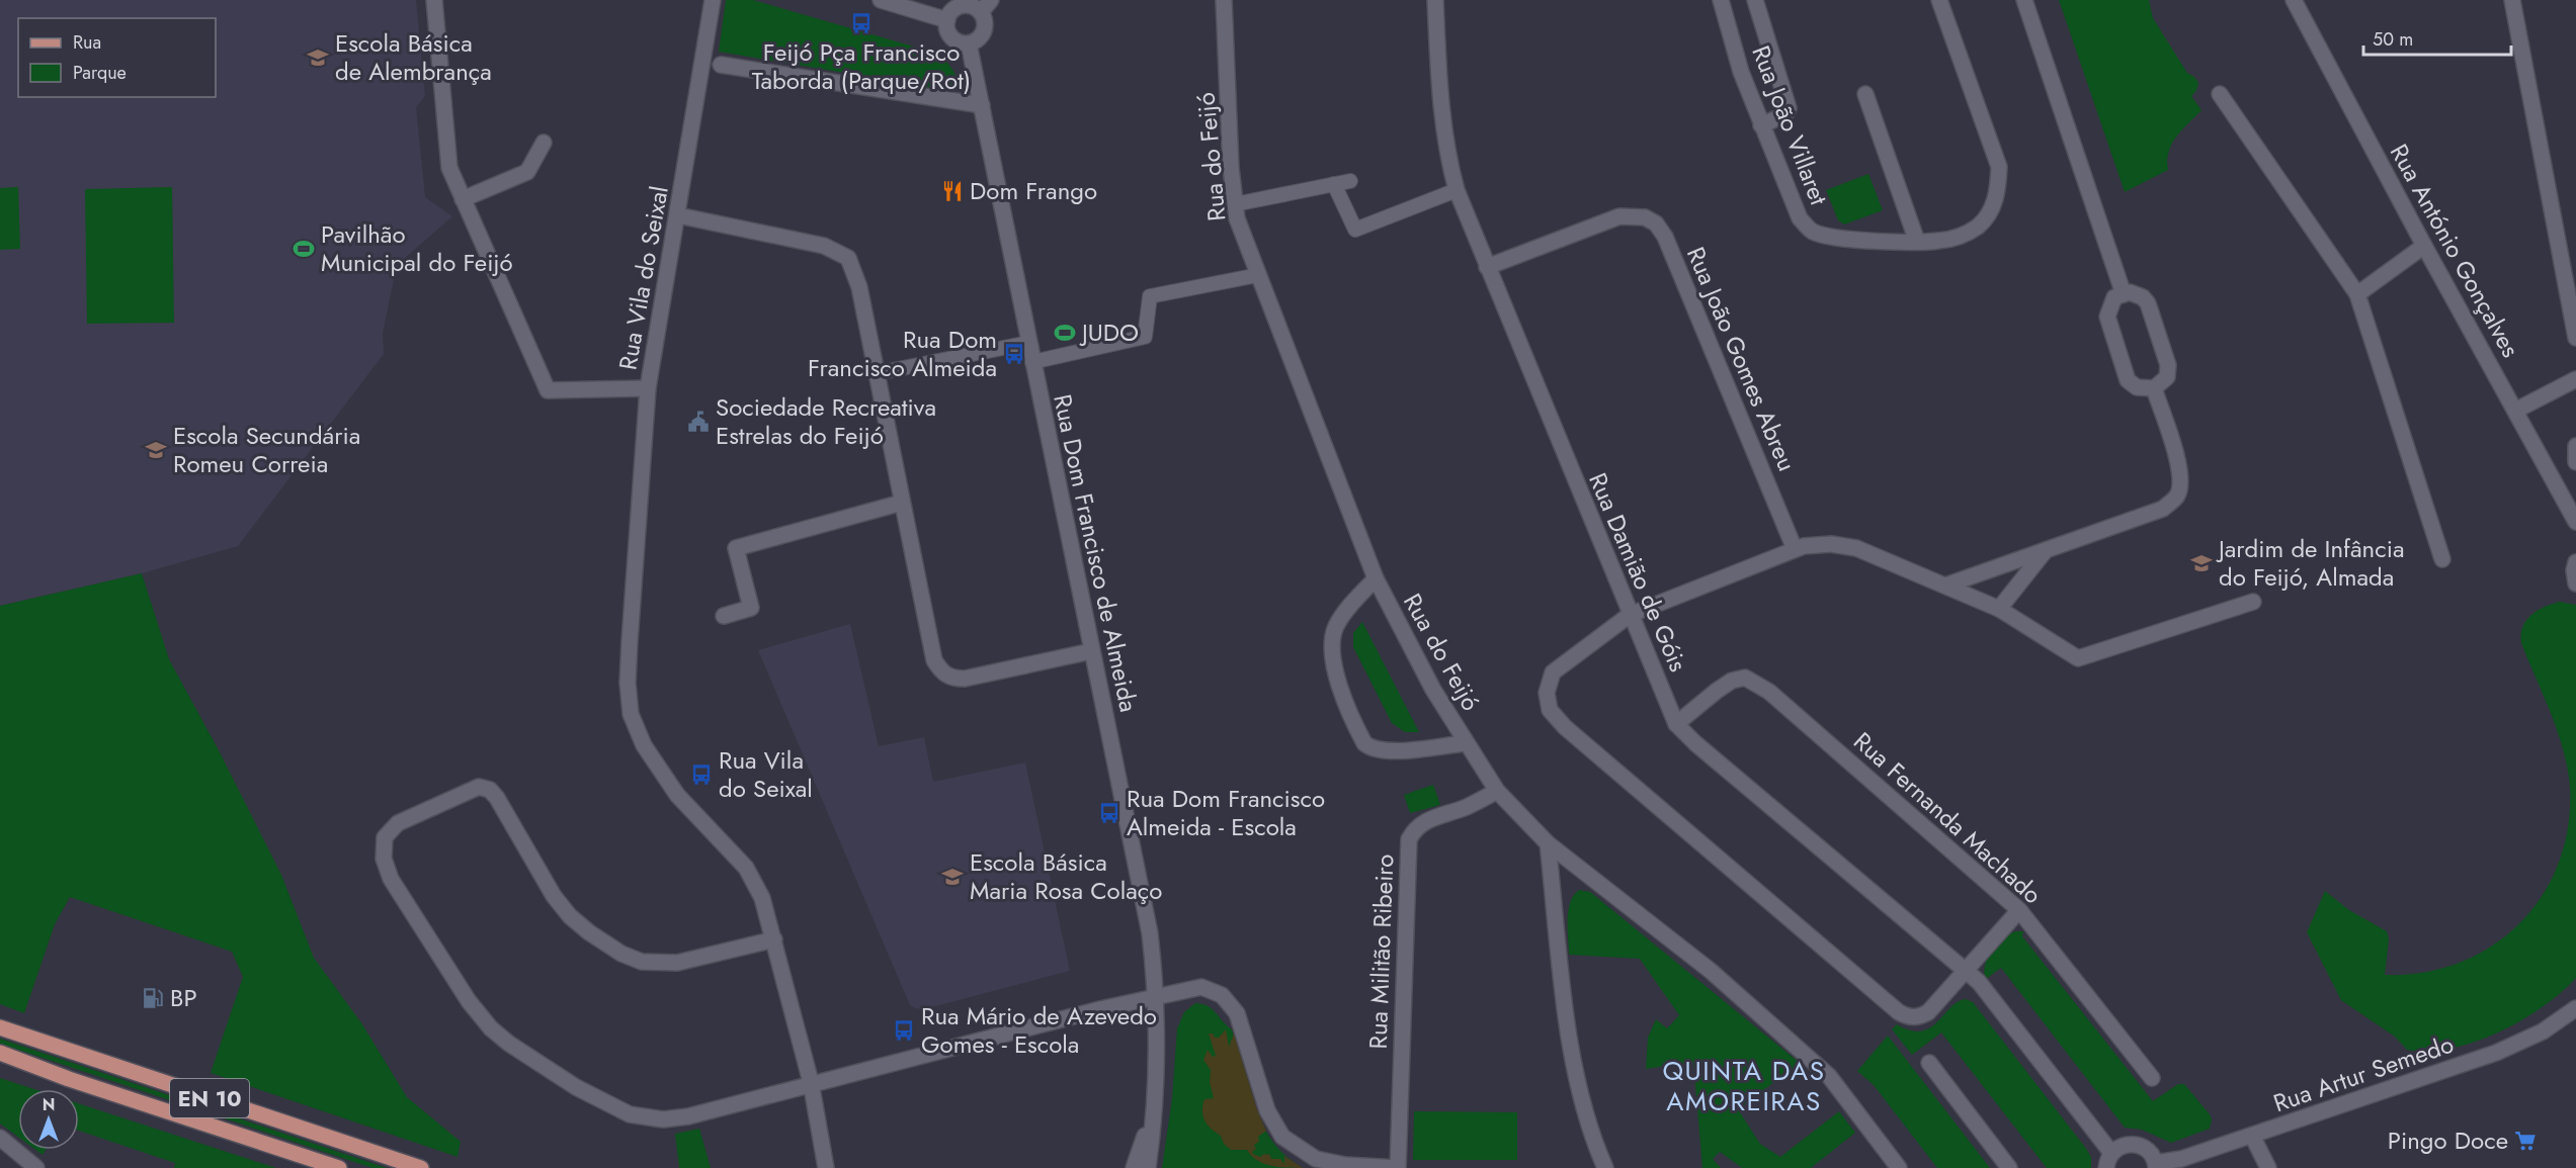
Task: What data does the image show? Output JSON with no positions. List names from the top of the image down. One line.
{"streets":{"main road":["EN 10"],"street":["Rua João Villaret","Rua do Feijó","Rua António Gonçalves","Rua Vila do Seixal","Rua João Gomes Abreu","Rua Dom Francisco de Almeida","Rua Damião de Góis","Rua Fernanda Machado","Rua Militão Ribeiro","Rua Artur Semedo"]},"crossings":[["Rua do Feijó","Rua Militão Ribeiro"],["Rua João Gomes Abreu","Rua Damião de Góis"],["Rua Damião de Góis","Rua Fernanda Machado"]],"districts":["QUINTA DAS AMOREIRAS"],"places":{"bus stop":["Feijó Pça Francisco Taborda (Parque/Rot)","Rua Dom Francisco Almeida","Rua Vila do Seixal","Rua Dom Francisco Almeida - Escola","Rua Mário de Azevedo Gomes - Escola"],"school or university":["Escola Básica de Alembrança","Escola Secundária Romeu Correia","Jardim de Infância do Feijó, Almada","Escola Básica Maria Rosa Colaço"],"restaurant":["Dom Frango"],"sports":["Pavilhão Municipal do Feijó","JUDO"],"public building":["Sociedade Recreativa Estrelas do Feijó"],"fuel station":["BP"],"supermarket":["Pingo Doce"]},"legend":["Rua","Parque"],"scale_bar":"50 m","north":"top"}
